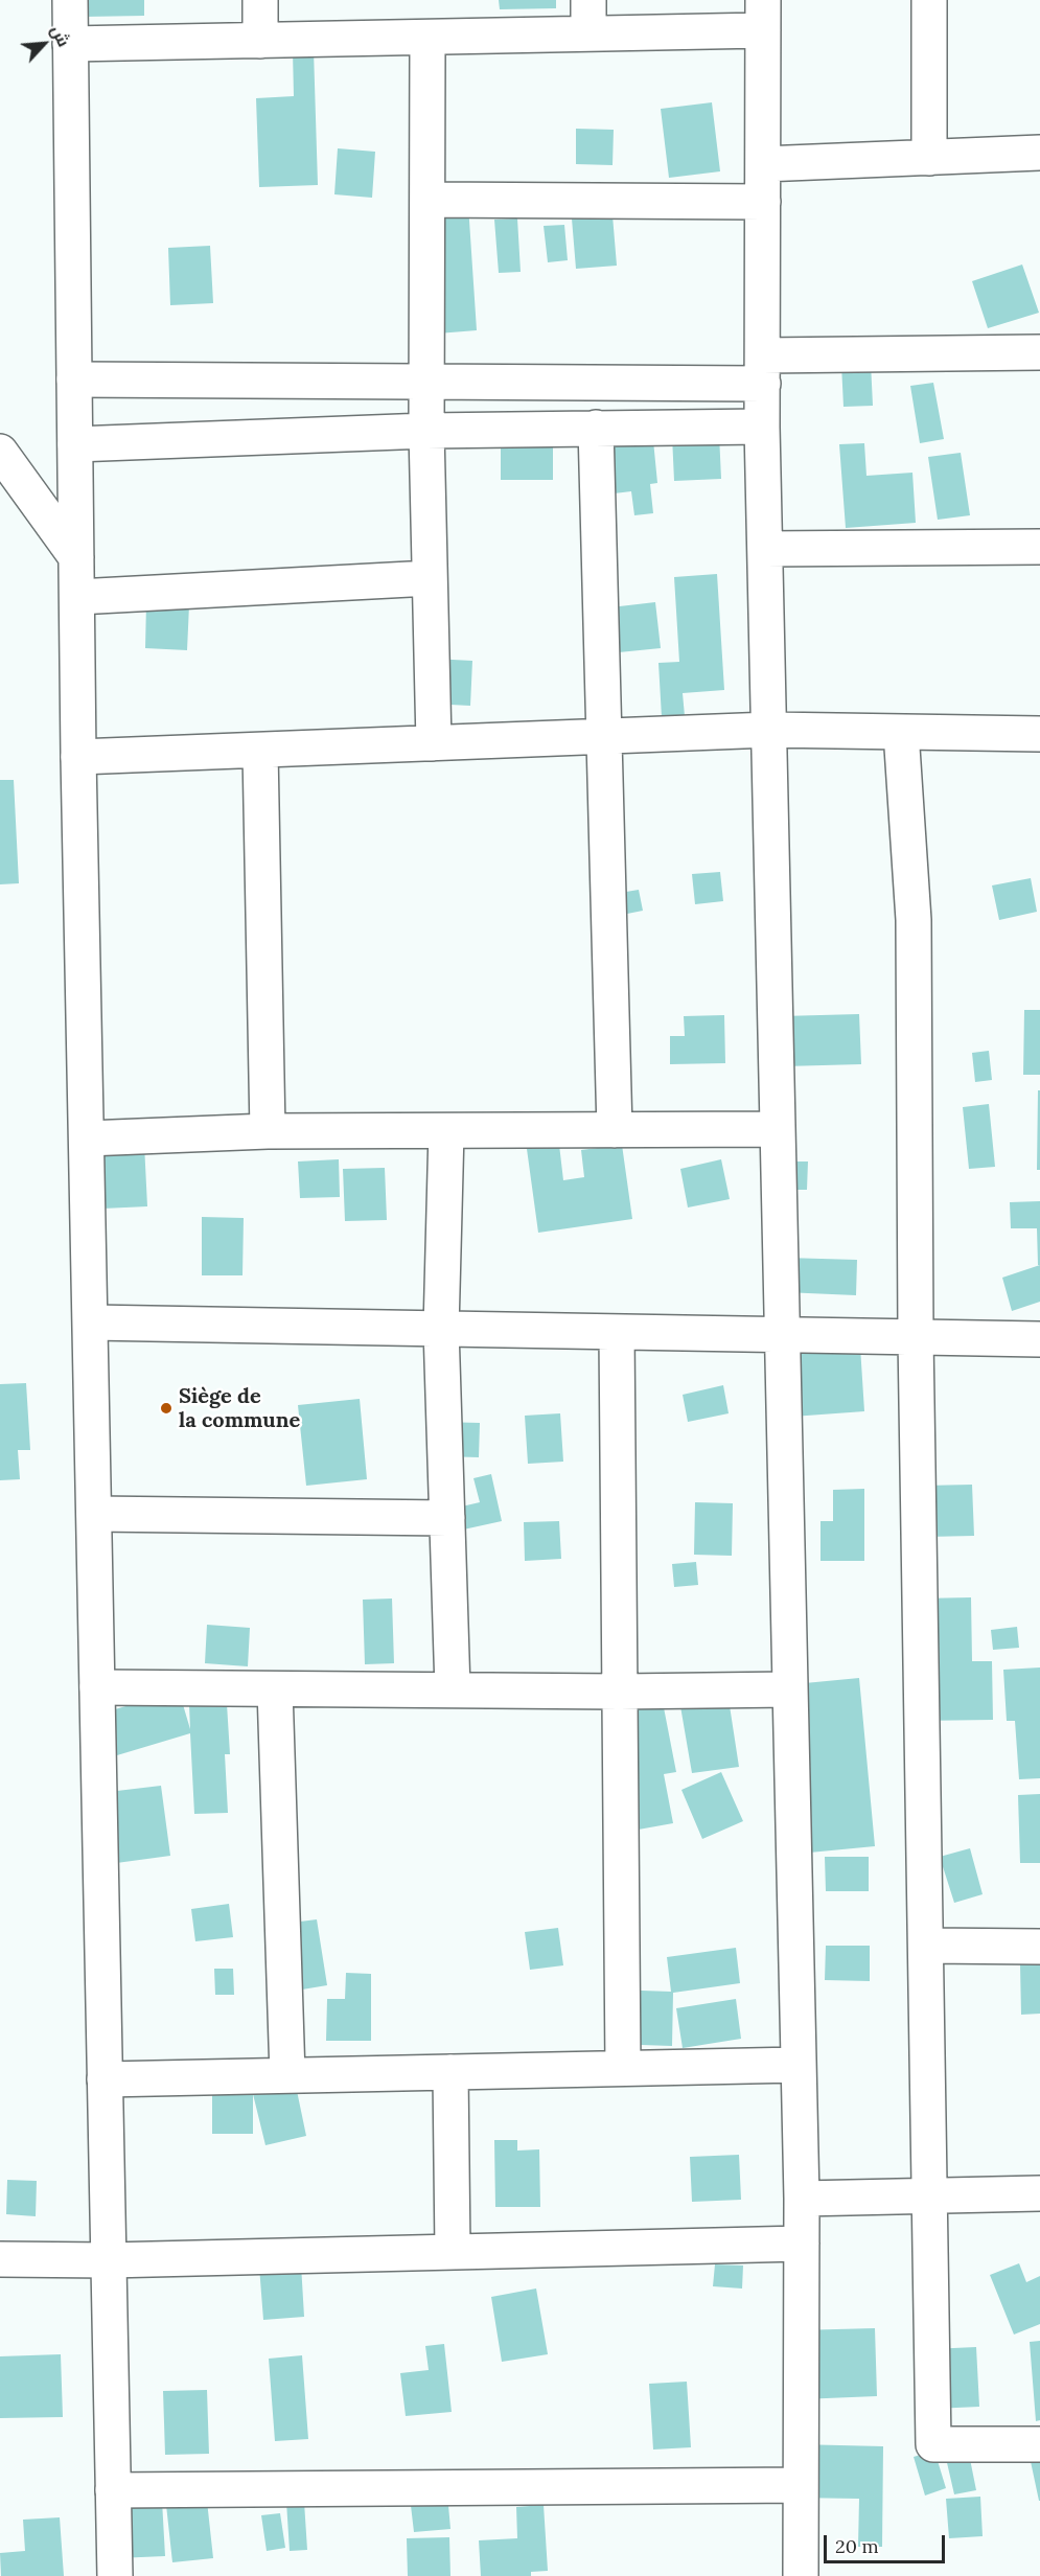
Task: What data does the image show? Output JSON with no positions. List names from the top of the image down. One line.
{"places":["Siège de la commune"],"scale_bar":"20 m","north":"top right"}
